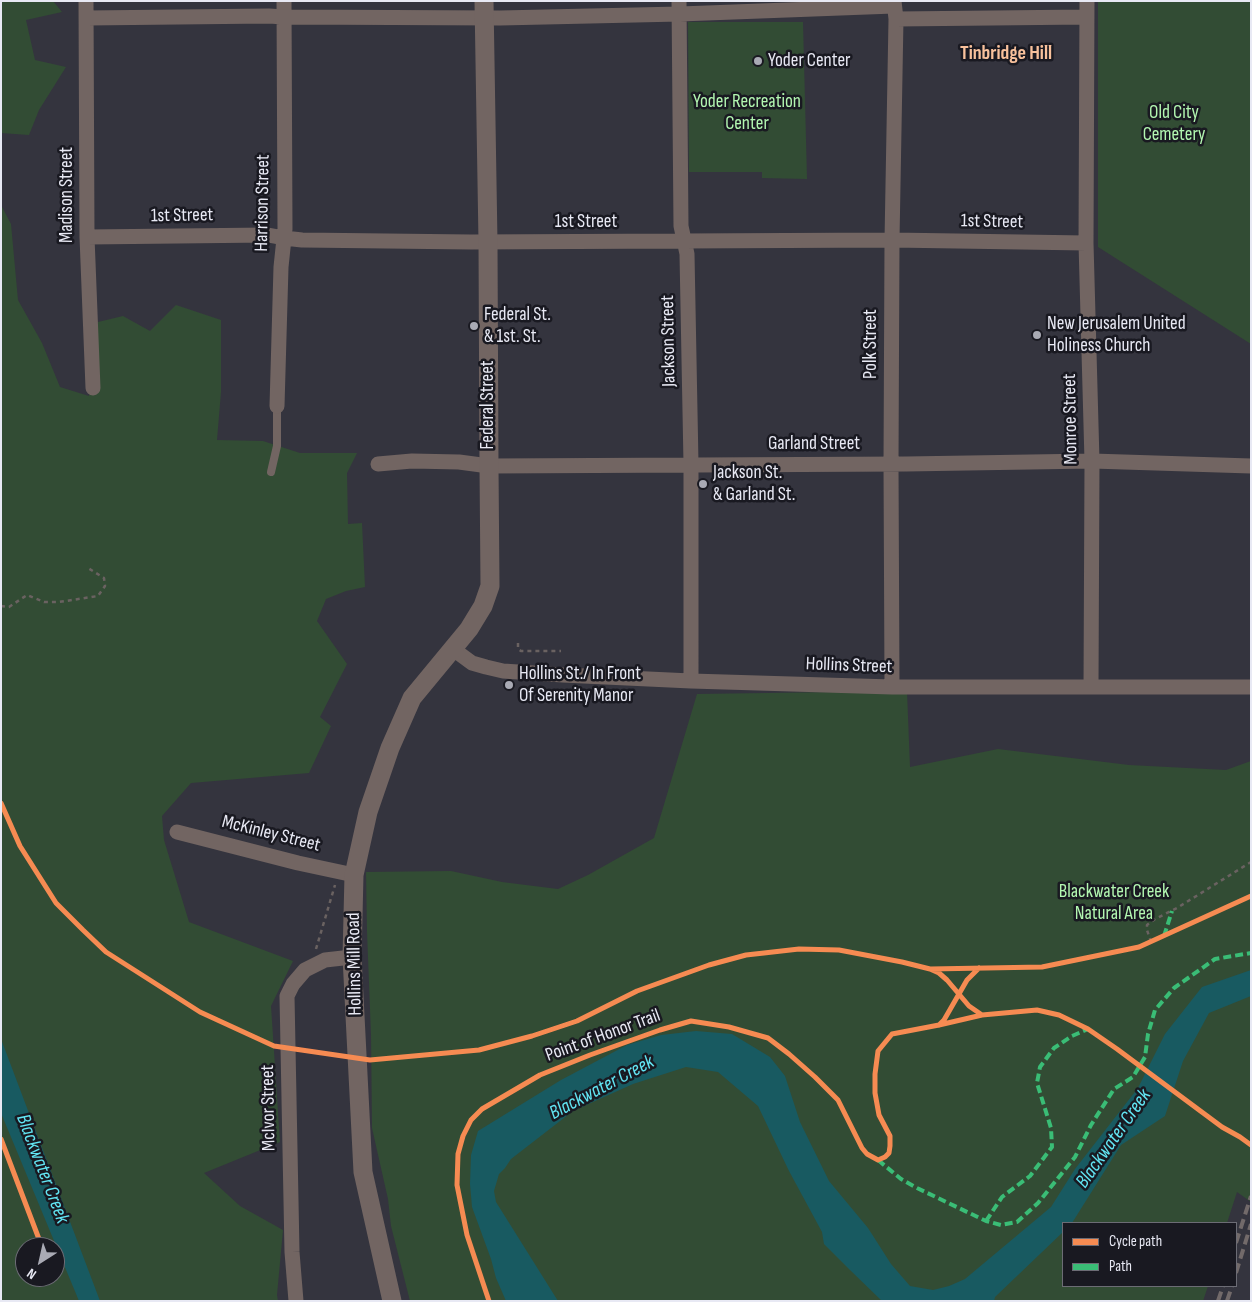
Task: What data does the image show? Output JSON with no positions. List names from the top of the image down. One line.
{"streets":{"street":["Madison Street","Harrison Street","1st Street","Jackson Street","Polk Street","Federal Street","Monroe Street","Garland Street","Hollins Street","McKinley Street","Hollins Mill Road","McIvor Street"],"cycle path":["Point of Honor Trail"]},"crossings":[["Madison Street","1st Street"],["Harrison Street","1st Street"],["1st Street","Jackson Street"],["1st Street","Polk Street"],["1st Street","Federal Street"],["1st Street","Monroe Street"],["Jackson Street","Garland Street"],["Jackson Street","Hollins Street"],["Polk Street","Garland Street"],["Polk Street","Hollins Street"],["Federal Street","Garland Street"],["Federal Street","Hollins Street"],["Federal Street","Hollins Mill Road"],["Monroe Street","Garland Street"],["Monroe Street","Hollins Street"],["Hollins Street","Hollins Mill Road"],["McKinley Street","Hollins Mill Road"],["Hollins Mill Road","McIvor Street"]],"districts":["Tinbridge Hill"],"water":["Blackwater Creek"],"parks":["Yoder Recreation Center","Old City Cemetery","Blackwater Creek Natural Area"],"places":["Yoder Center","Federal St. & 1st. St.","New Jerusalem United Holiness Church","Jackson St. & Garland St.","Hollins St./ In Front Of Serenity Manor"],"legend":["Cycle path","Path"],"north":"bottom left"}
